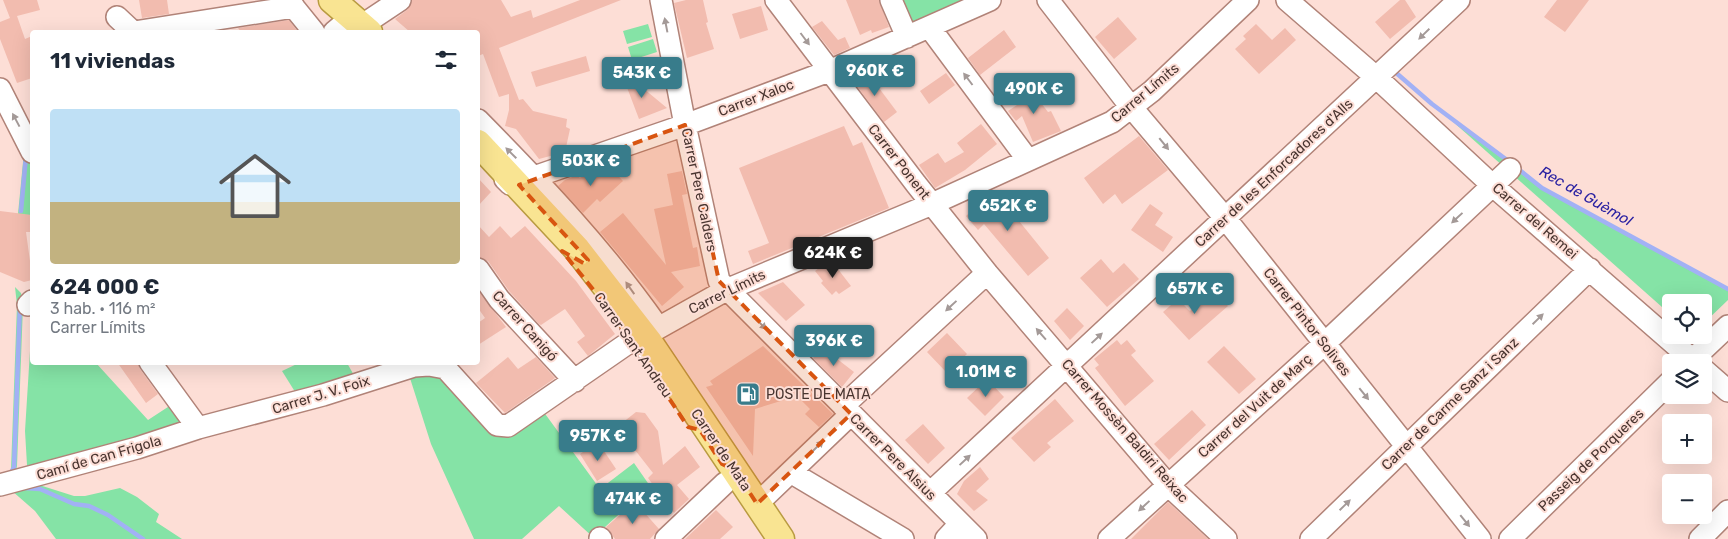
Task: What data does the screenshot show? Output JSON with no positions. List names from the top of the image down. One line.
{"streets":{"main road":["Carrer Sant Andreu","Carrer de Mata"],"street":["Carrer Límits","Carrer Xaloc","Carrer Ponent","Carrer de les Enforcadores d'Alls","Carrer Pere Calders","Carrer del Remei","Carrer Pintor Solives","Carrer Canigó","Carrer J. V. Foix","Carrer de Carme Sanz i Sanz","Carrer del Vuit de Març","Carrer Mossèn Baldiri Reixac","Carrer Pere Alsius","Camí de Can Frigola","Passeig de Porqueres"]},"crossings":[["Carrer Límits","Carrer Ponent"],["Carrer Límits","Carrer Pere Calders"],["Carrer Límits","Carrer Pintor Solives"],["Carrer Límits","Carrer Canigó"],["Carrer Límits","Carrer Sant Andreu"],["Carrer Límits","Carrer J. V. Foix"],["Carrer Límits","Carrer Mossèn Baldiri Reixac"],["Carrer Límits","Carrer de Mata"],["Carrer Límits","Carrer Pere Alsius"],["Carrer Xaloc","Carrer Ponent"],["Carrer Xaloc","Carrer Pere Calders"],["Carrer Xaloc","Carrer Sant Andreu"],["Carrer Ponent","Carrer Mossèn Baldiri Reixac"],["Carrer de les Enforcadores d'Alls","Carrer del Remei"],["Carrer de les Enforcadores d'Alls","Carrer Pintor Solives"],["Carrer de les Enforcadores d'Alls","Carrer Mossèn Baldiri Reixac"],["Carrer de les Enforcadores d'Alls","Carrer Pere Alsius"],["Carrer Pere Calders","Carrer Pere Alsius"],["Carrer del Remei","Carrer de Carme Sanz i Sanz"],["Carrer del Remei","Carrer del Vuit de Març"],["Carrer Pintor Solives","Carrer de Carme Sanz i Sanz"],["Carrer Pintor Solives","Carrer del Vuit de Març"],["Carrer Sant Andreu","Carrer de Mata"],["Carrer J. V. Foix","Camí de Can Frigola"],["Carrer del Vuit de Març","Carrer Mossèn Baldiri Reixac"]],"one_way":["Carrer Pere Calders","Carrer Pintor Solives","Carrer de Carme Sanz i Sanz","Carrer del Vuit de Març","Carrer Pere Alsius"],"water":["Rec de Guèmol"],"places":{"fuel station":["POSTE DE MATA"]},"page":{"heading":"11 viviendas","price":["960K €","543K €","490K €","503K €","652K €","624K €","657K €","396K €","1.01M €","957K €","474K €"],"list":[{"name":"624 000 €","note":"3 hab. · 116 m² · Carrer Límits"}],"map_buttons":["+","−"]}}
